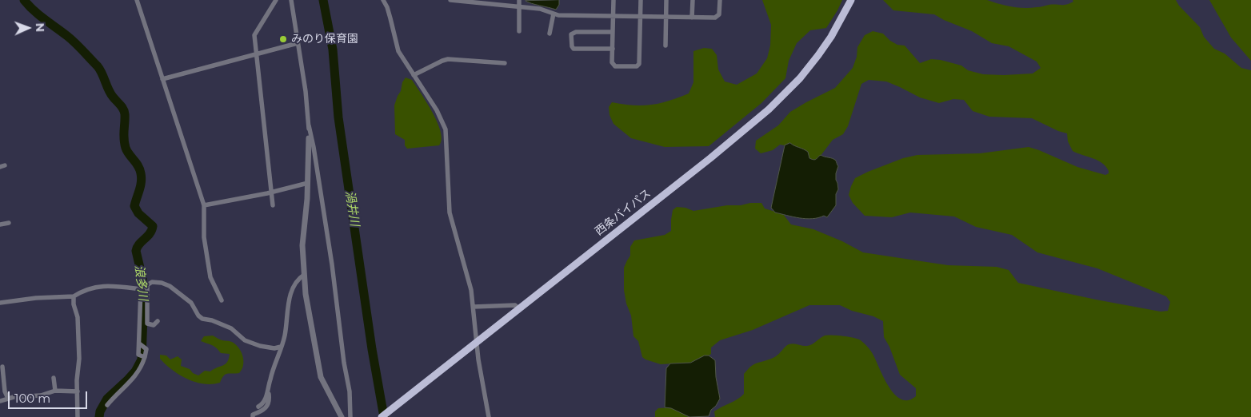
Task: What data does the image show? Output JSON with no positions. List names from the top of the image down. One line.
{"streets":{"highway":["西条バイパス"]},"water":["渦井川","浪多川"],"places":["みのり保育園"],"scale_bar":"100 m","north":"right"}
